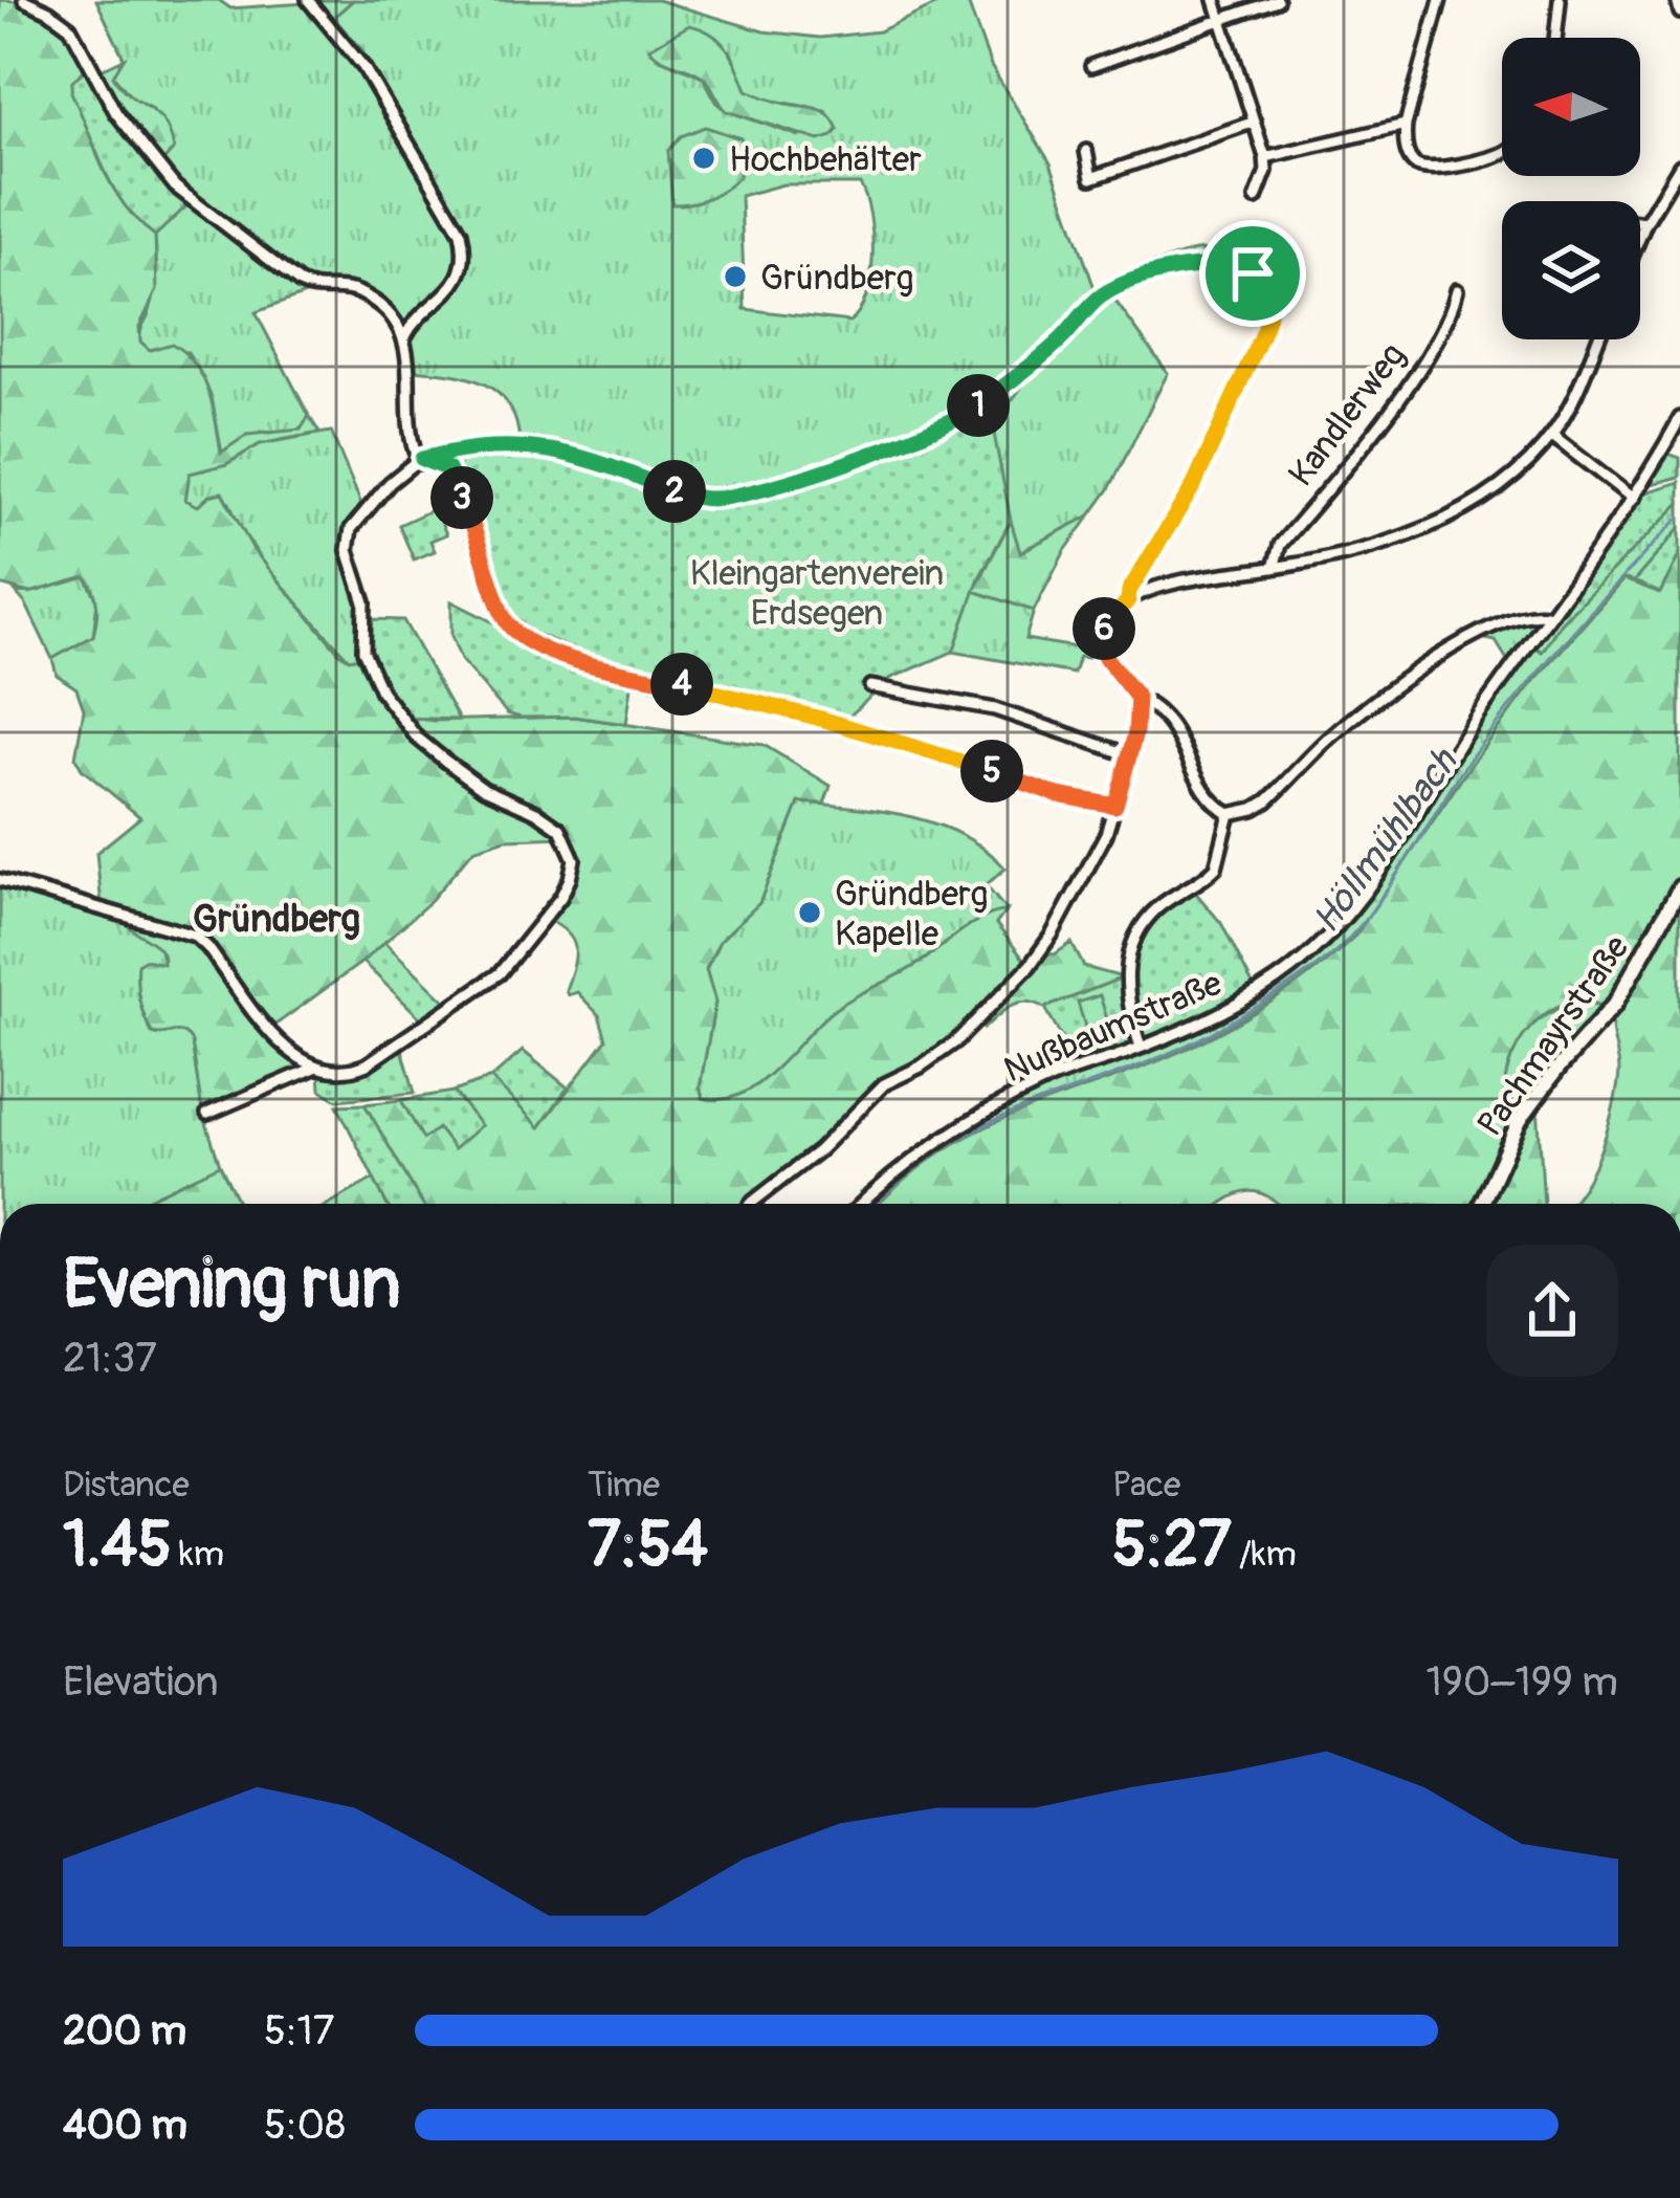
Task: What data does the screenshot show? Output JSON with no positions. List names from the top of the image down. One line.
{"streets":{"street":["Kandlerweg","Nußbaumstraße","Pachmayrstraße"]},"districts":["Gründberg"],"water":["Höllmühlbach"],"parks":["Kleingartenverein Erdsegen"],"places":["Hochbehälter","Gründberg","Gründberg Kapelle"],"north":"left","page":{"pins":["1","2","3","6","4","5"],"heading":["Evening run","21:37"],"stats":[["Distance","1.45 km"],["Time","7:54"],["Pace","5:27 /km"]],"chart":["Elevation","190–199 m"],"list":[{"name":"200 m","note":"5:17"},{"name":"400 m","note":"5:08"}]}}
